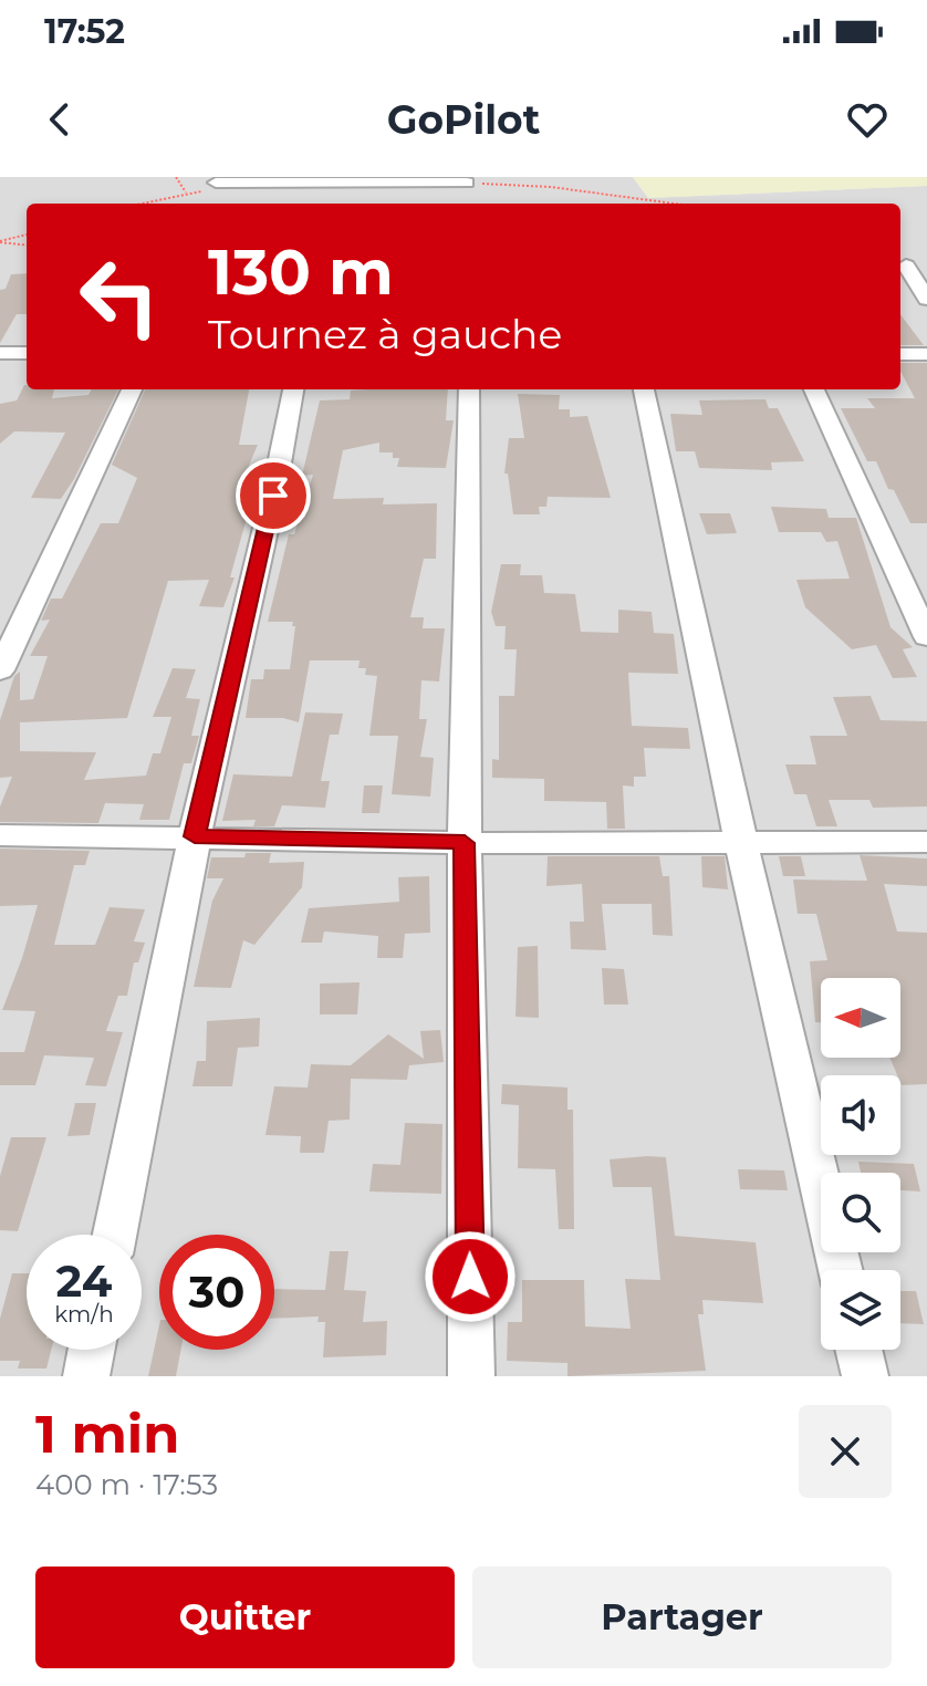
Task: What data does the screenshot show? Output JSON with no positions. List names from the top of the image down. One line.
{"north":"left","page":{"status":"17:52","header":"GoPilot","turn":["130 m","Tournez à gauche"],"speed":"24 km/h","limit":"30","heading":["1 min","400 m · 17:53"],"buttons":["Quitter","Partager"]}}
